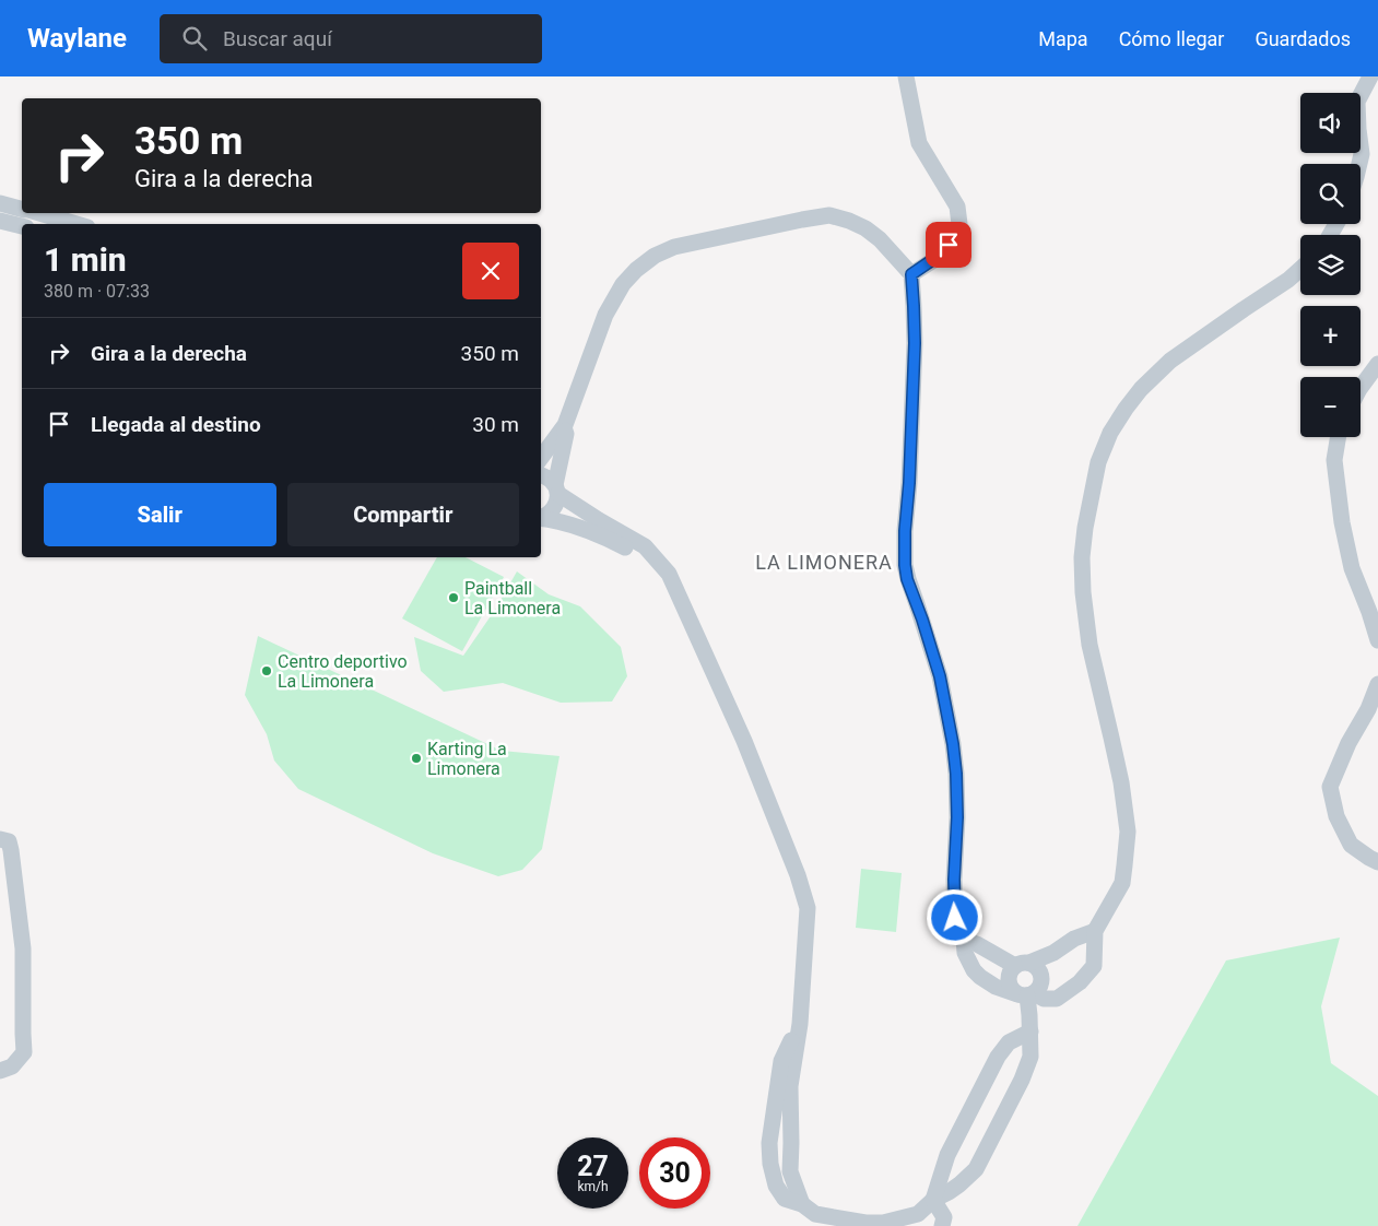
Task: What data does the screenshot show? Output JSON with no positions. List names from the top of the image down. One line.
{"districts":["LA LIMONERA"],"places":["Paintball La Limonera","Centro deportivo La Limonera","Karting La Limonera"],"page":{"header":"Waylane","search":"Buscar aquí","nav":["Mapa","Cómo llegar","Guardados"],"map_buttons":["+","−"],"turn":["350 m","Gira a la derecha"],"heading":["1 min","380 m · 07:33"],"list":[{"name":"Gira a la derecha","value":"350 m"},{"name":"Llegada al destino","value":"30 m"}],"buttons":["Salir","Compartir"],"speed":"27 km/h","limit":"30"}}
